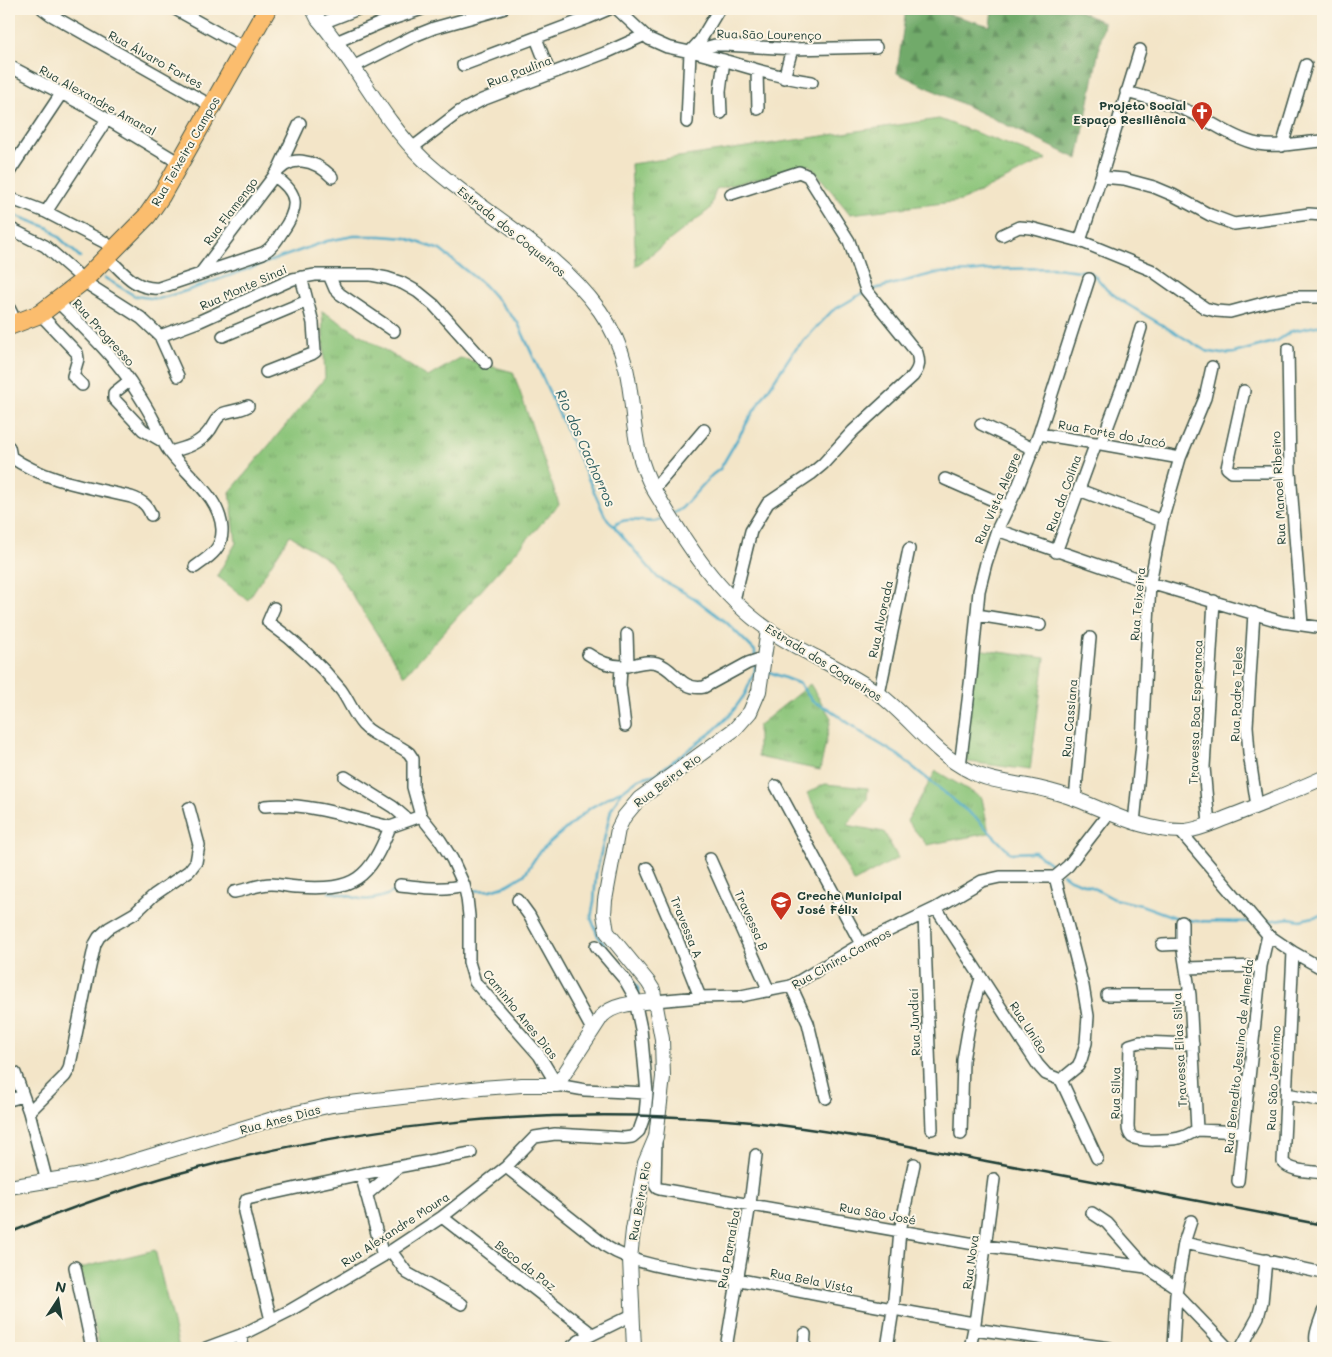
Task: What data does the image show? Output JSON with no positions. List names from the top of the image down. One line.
{"streets":{"main road":["Rua Teixeira Campos"],"street":["Rua São Lourenço","Rua Álvaro Fortes","Rua Paulina","Rua Alexandre Amaral","Rua Flamengo","Estrada dos Coqueiros","Rua Monte Sinai","Rua Progresso","Rua Forte do Jacó","Rua Manoel Ribeiro","Rua da Colina","Rua Vista Alegre","Rua Teixeira","Rua Alvorada","Rua Padre Teles","Travessa Boa Esperanca","Rua Cassiana","Rua Beira Rio","Travessa B","Travessa A","Rua Cinira Campos","Caminho Anes Dias","Rua Jundiaí","Rua União","Travessa Elias Silva","Rua Benedito Jesuino de Almeida","Rua São Jerônimo","Rua Silva","Rua Anes Dias","Rua São José","Rua Alexandre Moura","Rua Parnaíba","Rua Nova","Beco da Paz","Rua Bela Vista"]},"crossings":[["Rua São Lourenço","Rua Paulina"],["Rua Álvaro Fortes","Rua Teixeira Campos"],["Rua Paulina","Estrada dos Coqueiros"],["Rua Alexandre Amaral","Rua Teixeira Campos"],["Rua Teixeira Campos","Rua Flamengo"],["Rua Teixeira Campos","Rua Progresso"],["Estrada dos Coqueiros","Rua Vista Alegre"],["Estrada dos Coqueiros","Rua Teixeira"],["Estrada dos Coqueiros","Rua Alvorada"],["Estrada dos Coqueiros","Rua Padre Teles"],["Estrada dos Coqueiros","Travessa Boa Esperanca"],["Estrada dos Coqueiros","Rua Cassiana"],["Estrada dos Coqueiros","Rua Beira Rio"],["Rua Forte do Jacó","Rua da Colina"],["Rua Forte do Jacó","Rua Vista Alegre"],["Rua Forte do Jacó","Rua Teixeira"],["Rua Beira Rio","Rua Cinira Campos"],["Rua Beira Rio","Rua São José"],["Rua Beira Rio","Rua Bela Vista"],["Travessa B","Rua Cinira Campos"],["Travessa A","Rua Cinira Campos"],["Rua Cinira Campos","Rua Jundiaí"],["Rua Cinira Campos","Rua União"],["Caminho Anes Dias","Rua Anes Dias"],["Travessa Elias Silva","Rua Silva"],["Rua São José","Rua Parnaíba"],["Rua São José","Rua Nova"],["Rua Alexandre Moura","Beco da Paz"],["Rua Alexandre Moura","Rua Bela Vista"],["Rua Parnaíba","Rua Bela Vista"],["Rua Nova","Rua Bela Vista"]],"water":["Rio dos Cachorros"],"places":{"church":["Projeto Social Espaço Resiliência"],"school or university":["Creche Municipal José Félix"]},"north":"top"}
